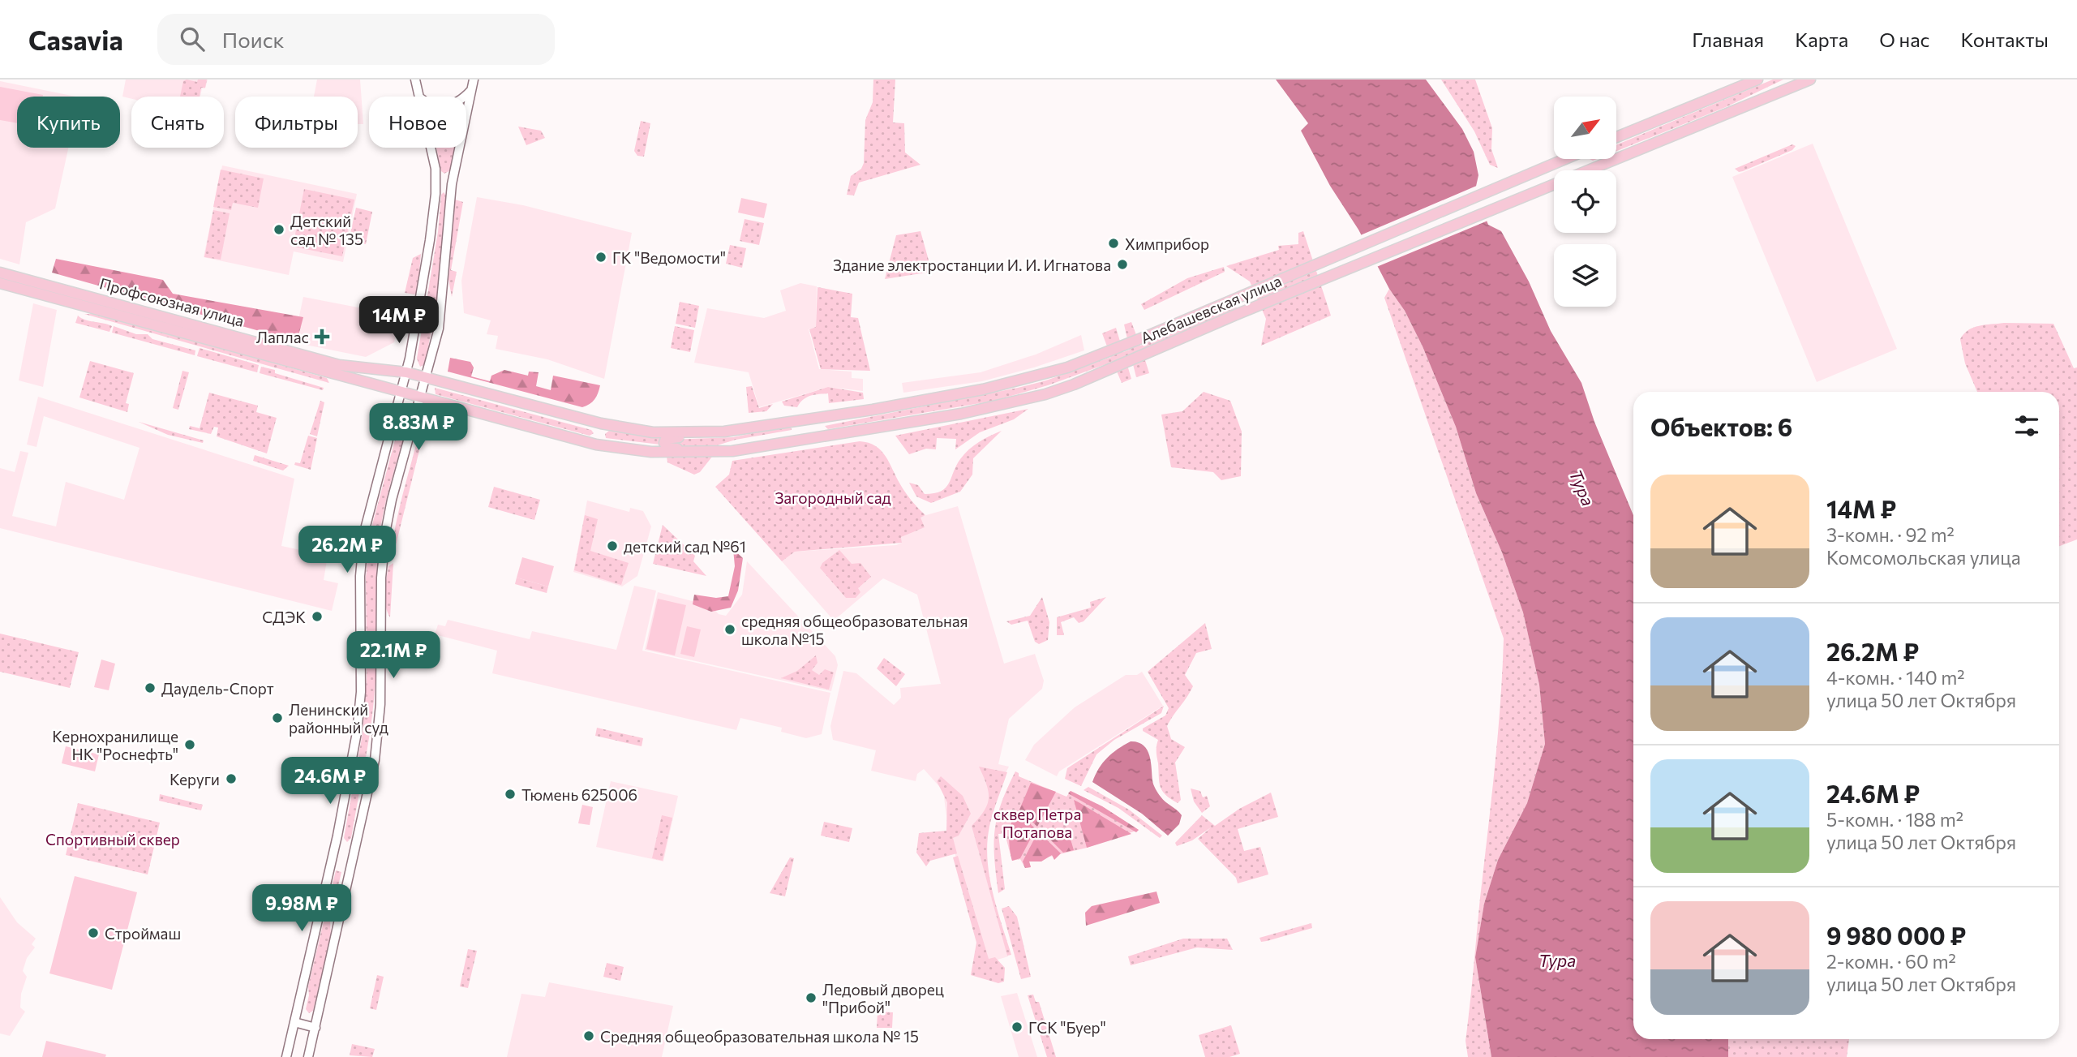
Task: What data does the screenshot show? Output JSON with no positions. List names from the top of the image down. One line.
{"streets":{"main road":["Профсоюзная улица","Алебашевская улица"]},"crossings":[["Профсоюзная улица","Алебашевская улица"]],"water":["Тура"],"parks":["Загородный сад","сквер Петра Потапова","Спортивный сквер"],"places":{"other":["Детский сад № 135","Химприбор","ГК \"Ведомости\"","Здание электростанции И. И. Игнатова","детский сад №61","СДЭК","средняя общеобразовательная школа №15","Даудель-Спорт","Ленинский районный суд","Кернохранилище НК \"Роснефть\"","Керуги","Тюмень 625006","Строймаш","Ледовый дворец \"Прибой\"","ГСК \"Буер\"","Средняя общеобразовательная школа № 15"],"health":["Лаплас"]},"north":"top right","page":{"header":"Casavia","search":"Поиск","nav":["Главная","Карта","О нас","Контакты"],"chip":["Купить","Снять","Фильтры","Новое"],"price":["14M ₽","8.83M ₽","26.2M ₽","22.1M ₽","24.6M ₽","9.98M ₽"],"heading":"Объектов: 6","list":[{"name":"14M ₽","note":"3-комн. · 92 m² · Комсомольская улица"},{"name":"26.2M ₽","note":"4-комн. · 140 m² · улица 50 лет Октября"},{"name":"24.6M ₽","note":"5-комн. · 188 m² · улица 50 лет Октября"},{"name":"9 980 000 ₽","note":"2-комн. · 60 m² · улица 50 лет Октября"}]}}
